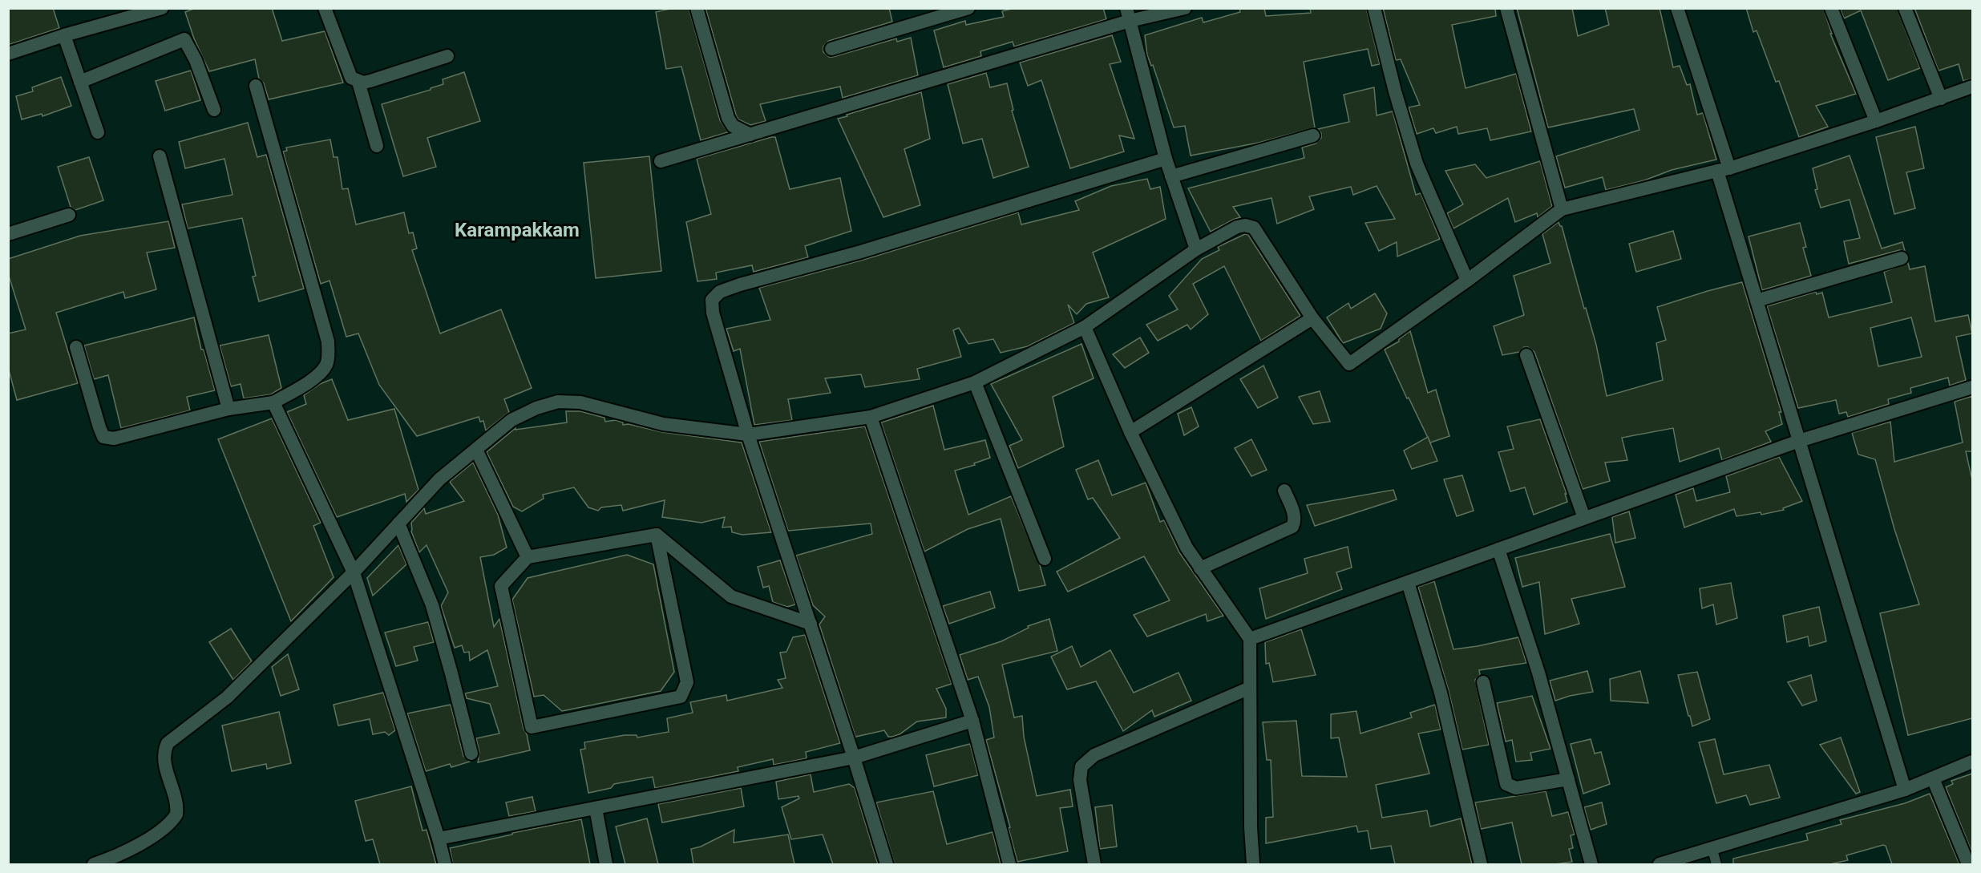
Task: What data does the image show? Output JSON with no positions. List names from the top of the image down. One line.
{"districts":["Karampakkam"]}
